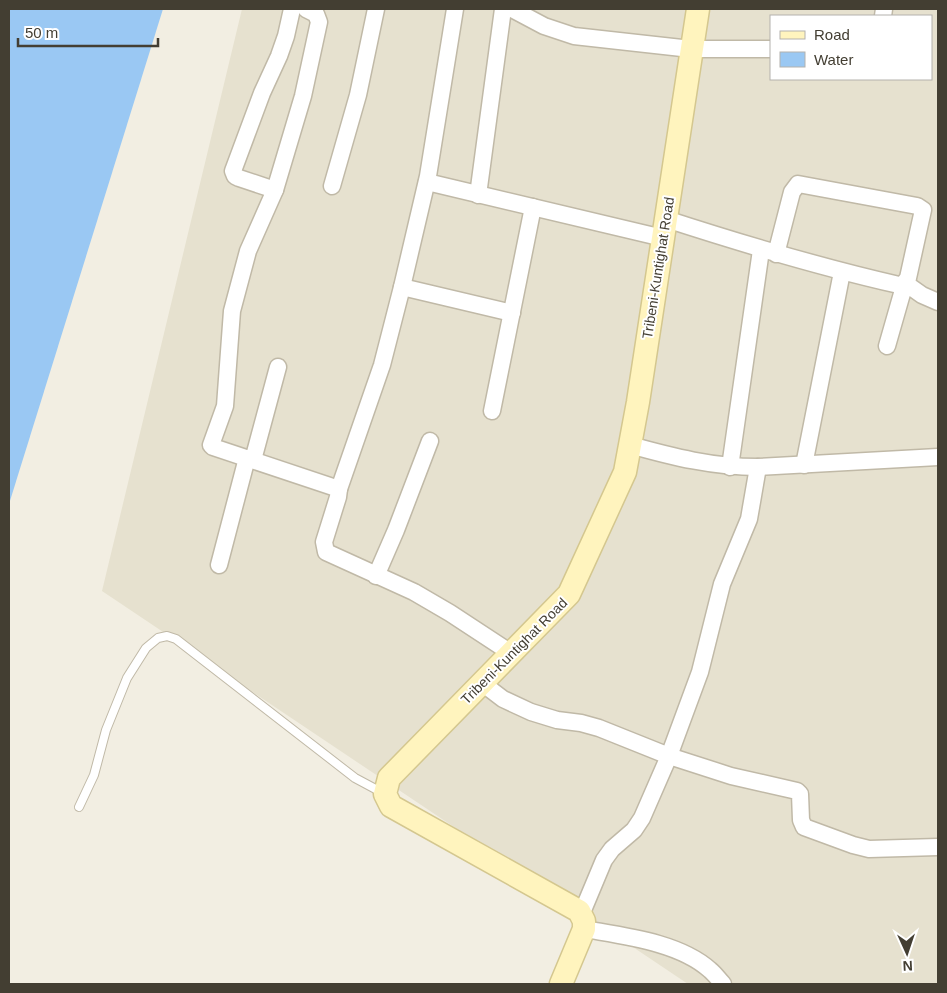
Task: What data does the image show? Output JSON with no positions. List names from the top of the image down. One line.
{"streets":{"main road":["Tribeni-Kuntighat Road"]},"legend":["Road","Water"],"scale_bar":"50 m","north":"bottom"}
